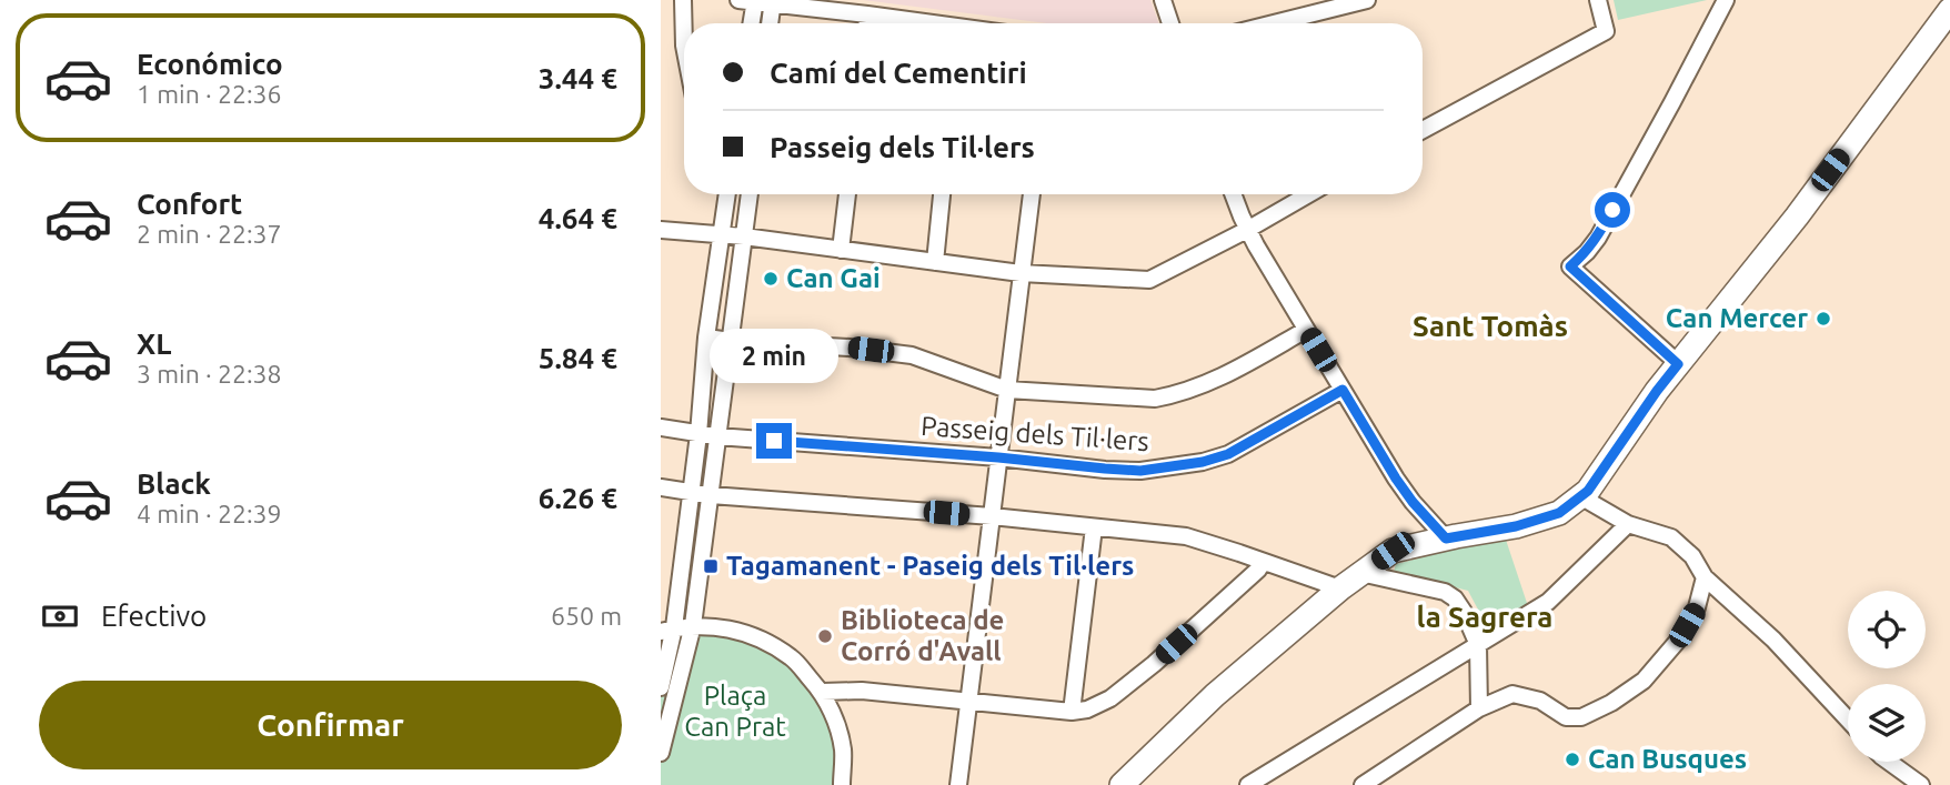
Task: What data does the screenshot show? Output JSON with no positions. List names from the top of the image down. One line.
{"streets":{"street":["Passeig dels Til·lers"]},"districts":["Sant Tomàs","la Sagrera"],"parks":["Plaça Can Prat"],"places":{"other":["Can Gai","Can Mercer","Biblioteca de Corró d'Avall","Can Busques"],"transit":["Tagamanent - Paseig dels Til·lers"]},"page":{"list":[{"name":"Económico","note":"1 min · 22:36","value":"3.44 €"},{"name":"Confort","note":"2 min · 22:37","value":"4.64 €"},{"name":"XL","note":"3 min · 22:38","value":"5.84 €"},{"name":"Black","note":"4 min · 22:39","value":"6.26 €"}],"banner":["Camí del Cementiri","Passeig dels Til·lers"],"bubble":"2 min","pay":["Efectivo","650 m"],"buttons":"Confirmar"}}
